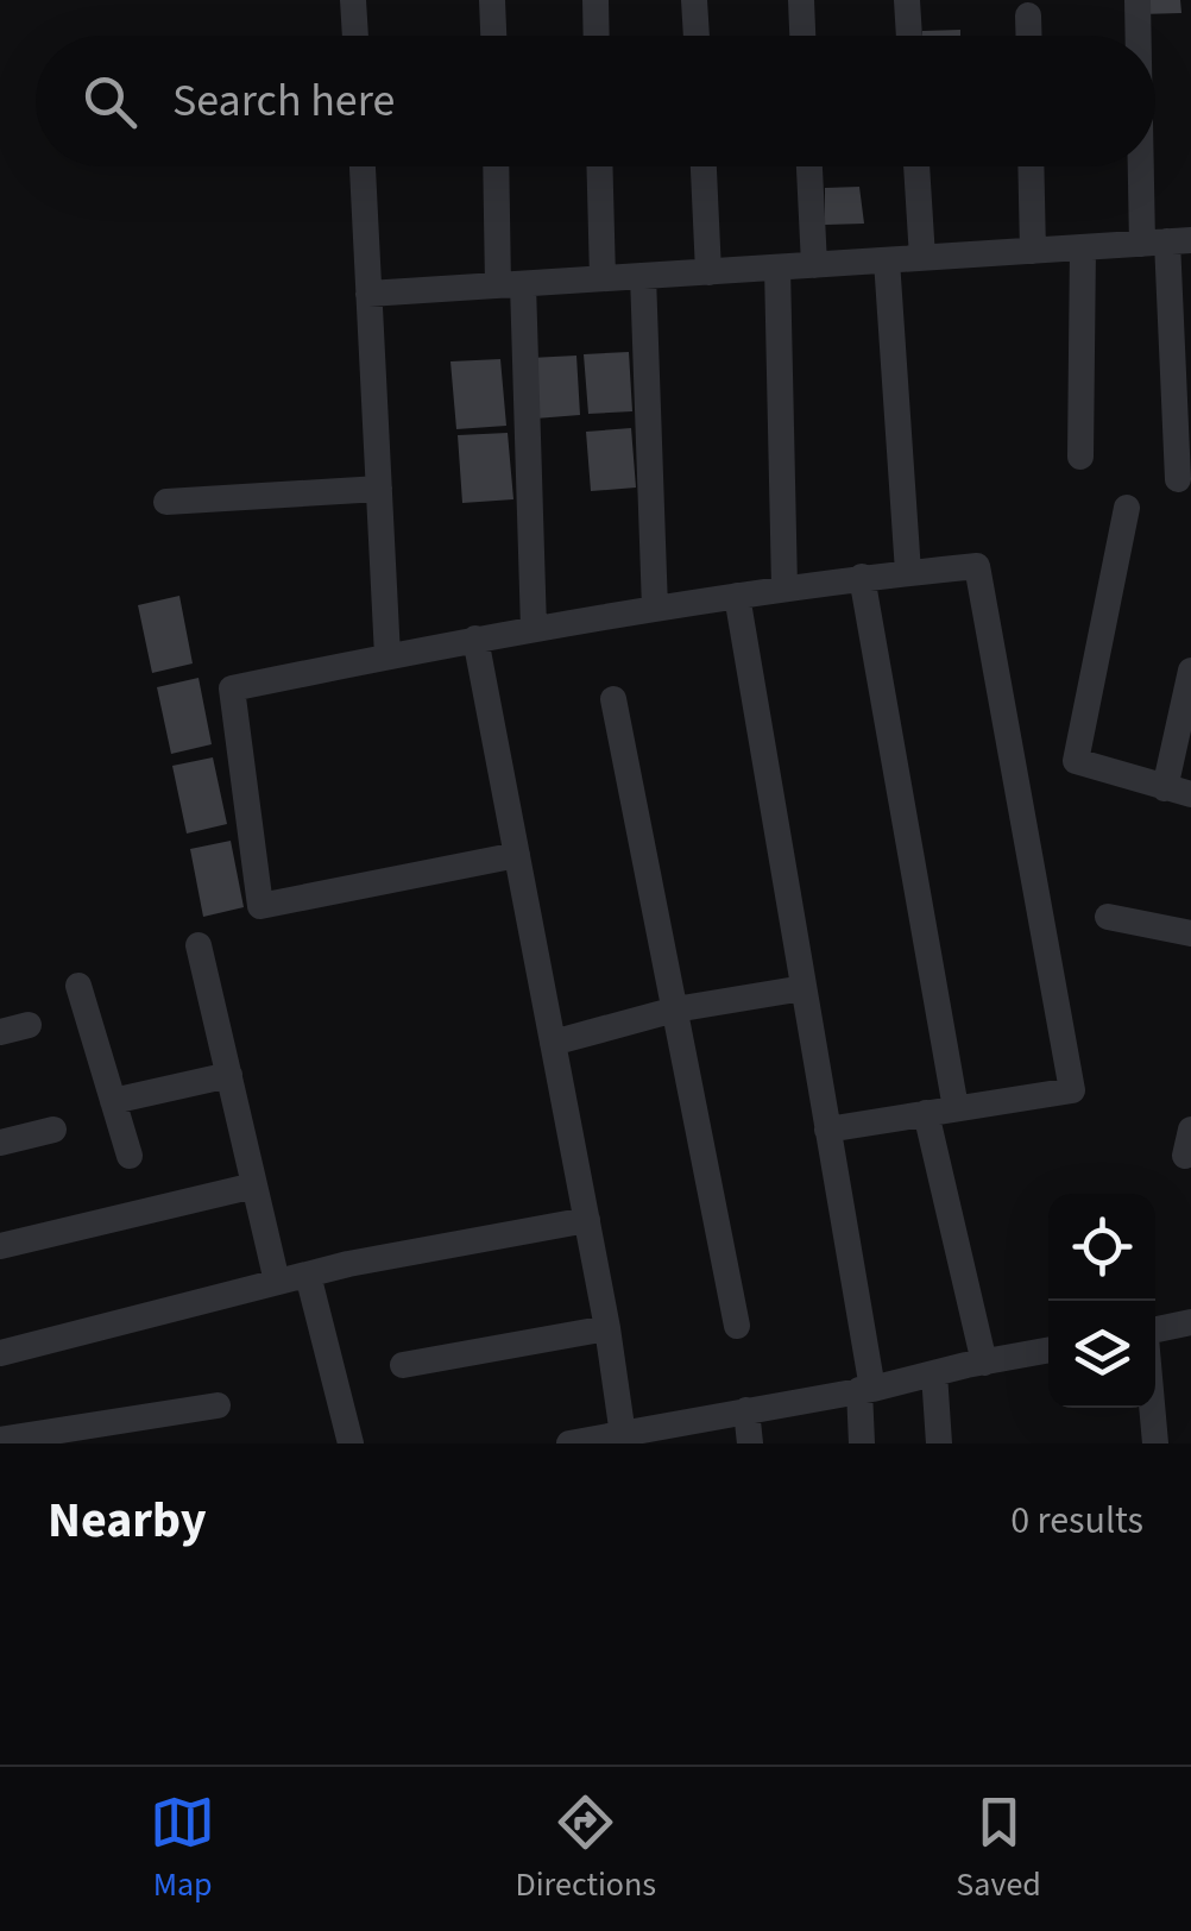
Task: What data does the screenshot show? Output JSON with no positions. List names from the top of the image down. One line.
{"page":{"search":"Search here","heading":["Nearby","0 results"],"nav":["Map","Directions","Saved"]}}
